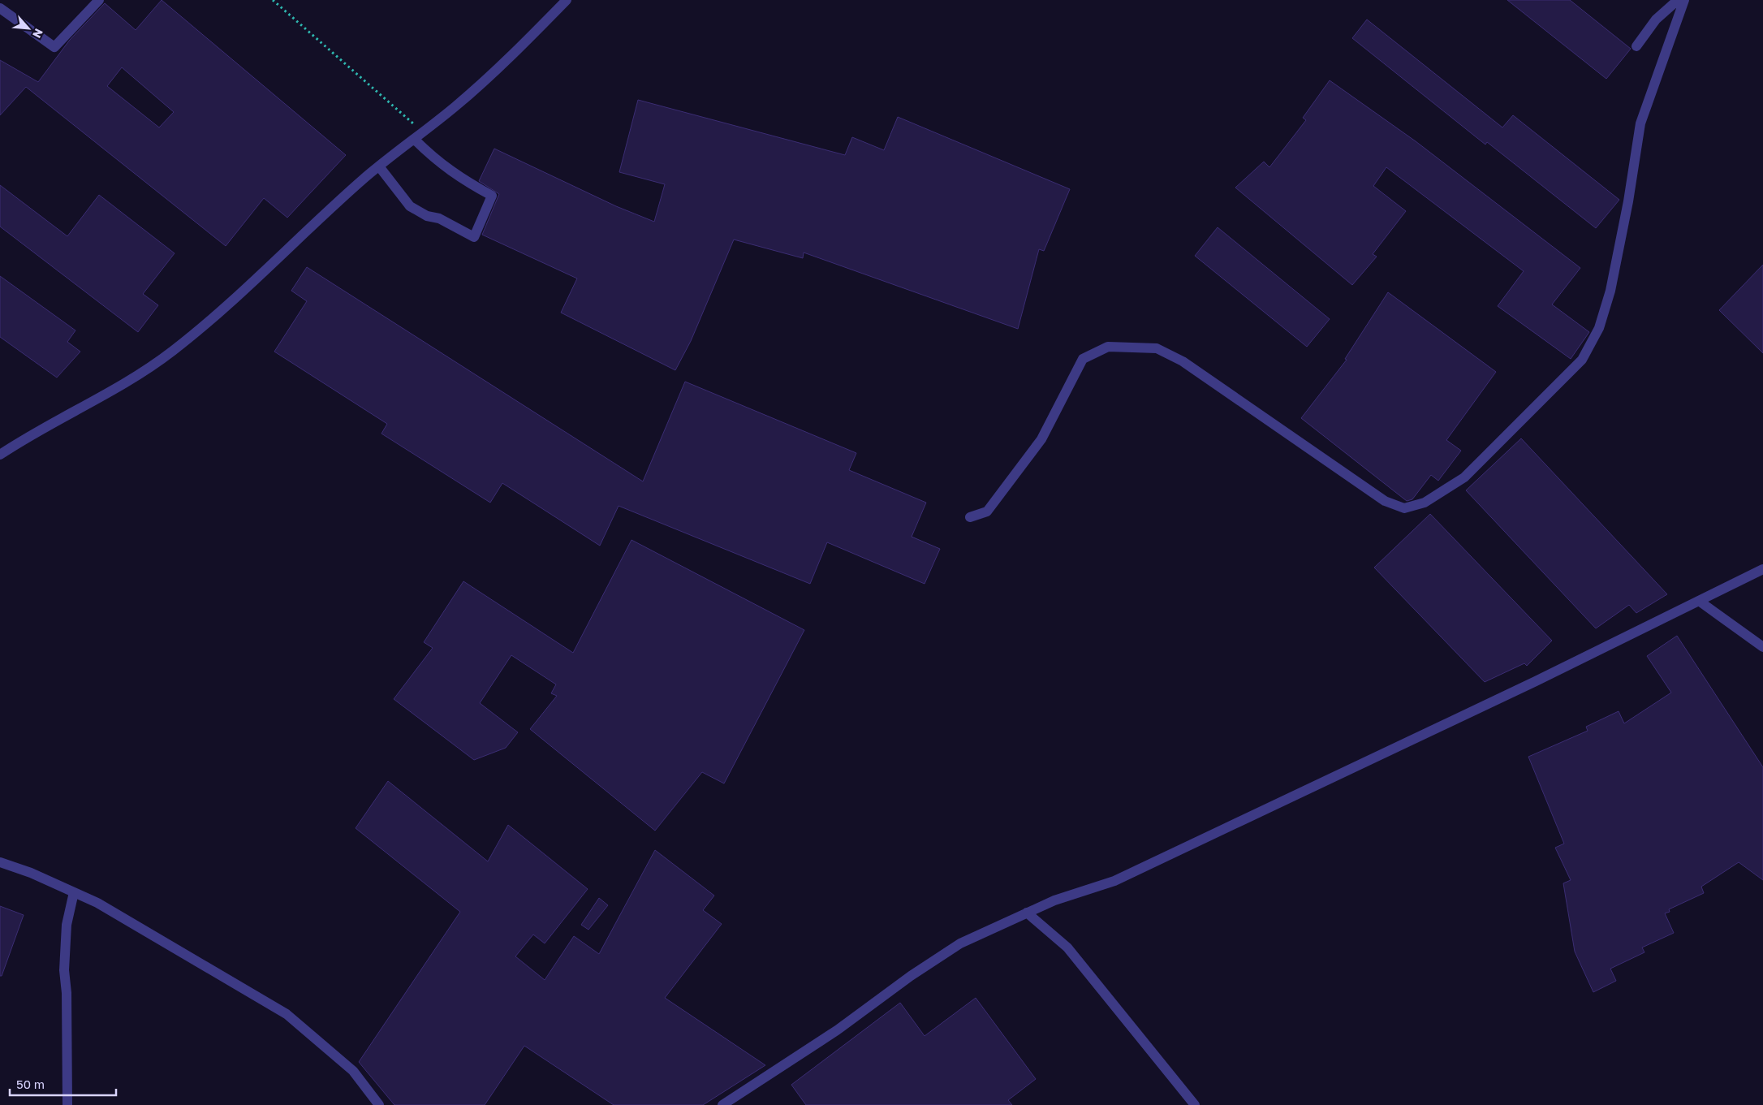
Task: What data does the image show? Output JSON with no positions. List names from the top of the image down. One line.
{"scale_bar":"50 m","north":"bottom right"}
